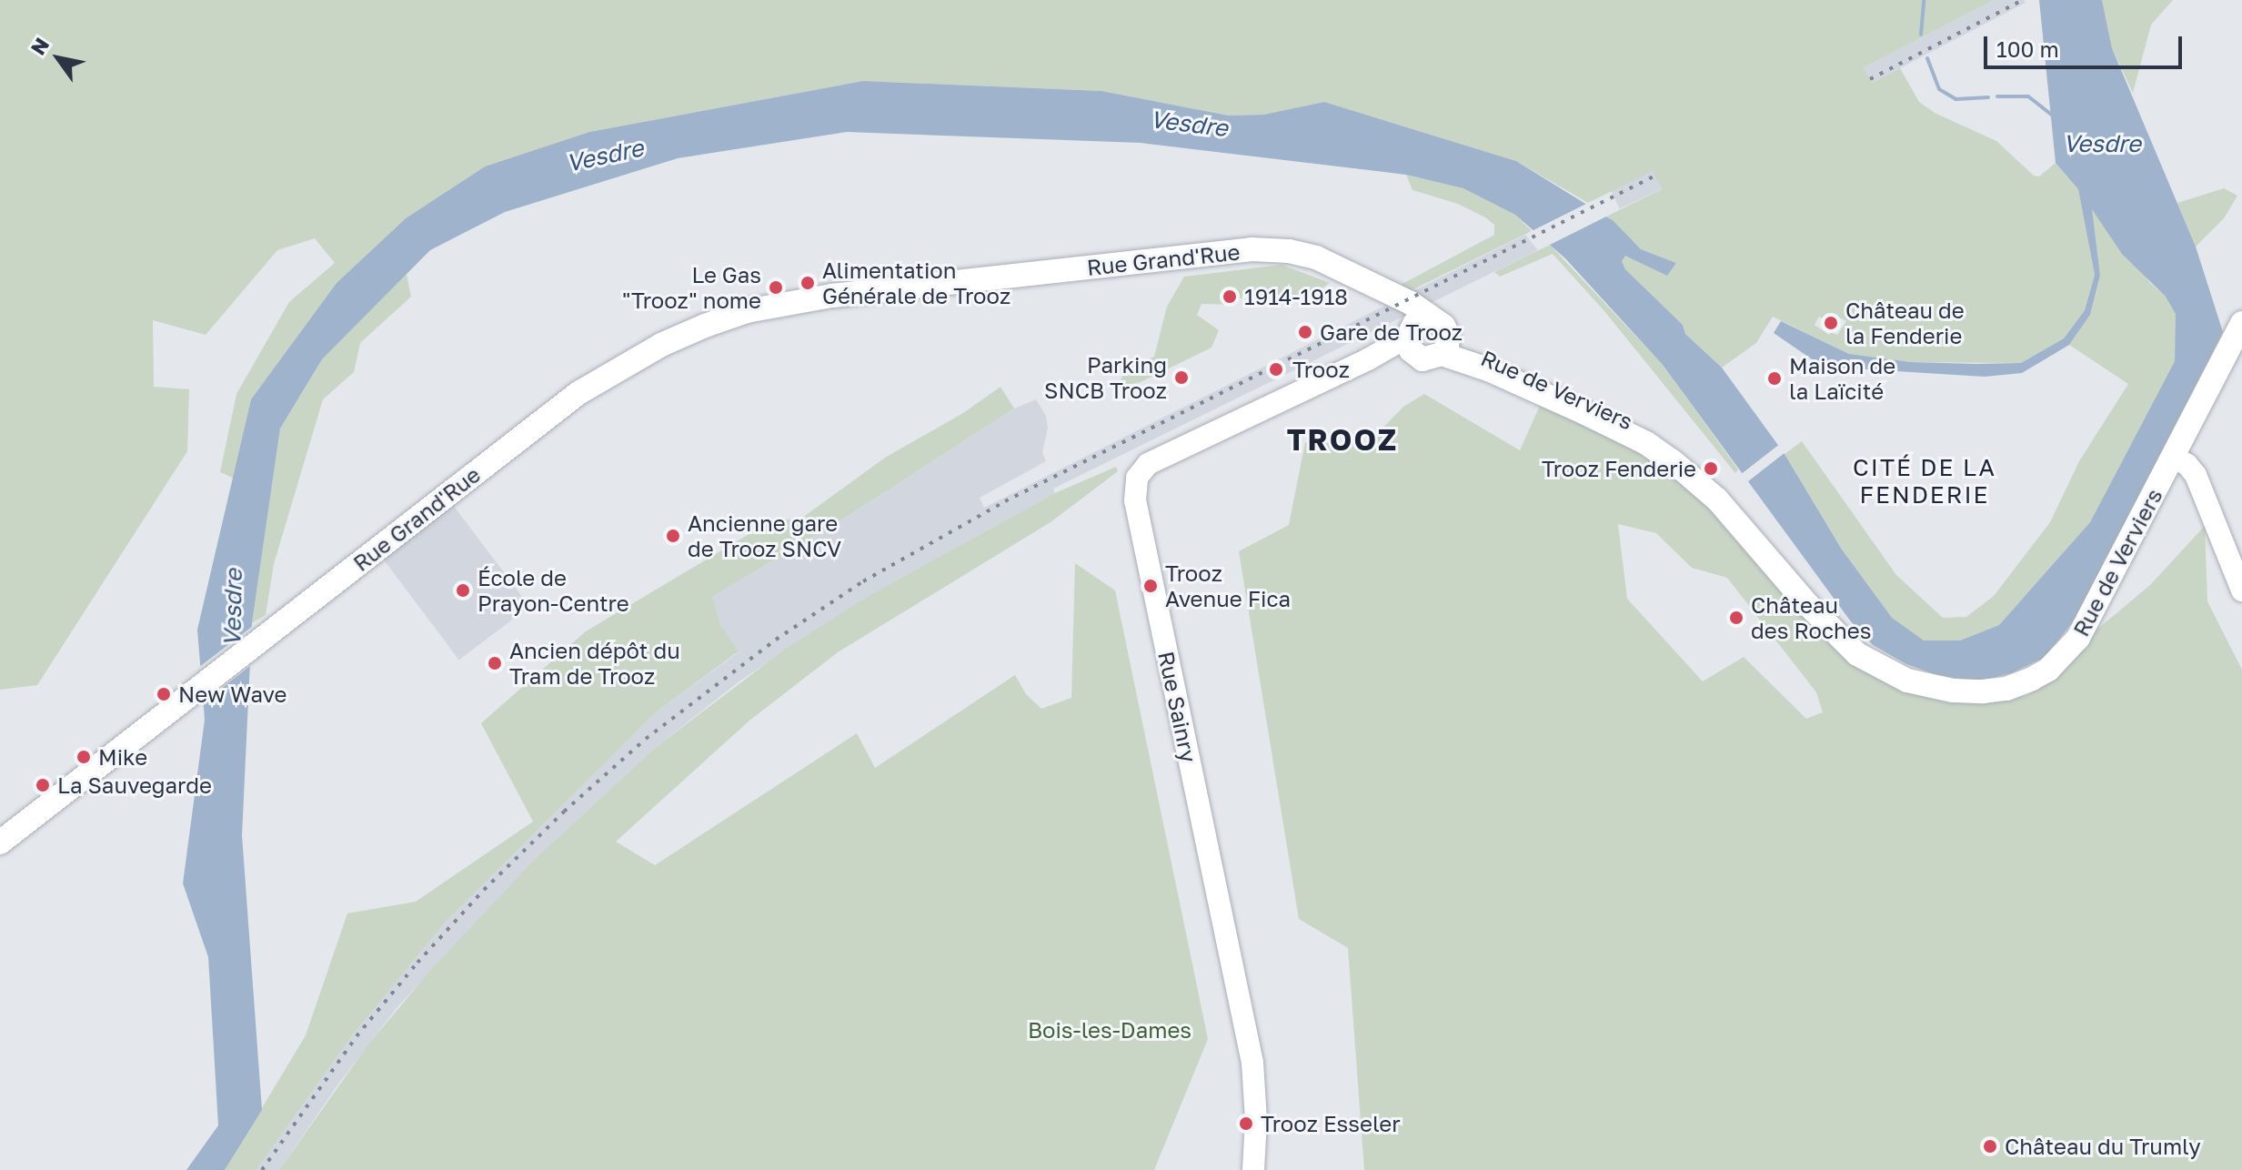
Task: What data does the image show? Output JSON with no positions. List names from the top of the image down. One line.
{"streets":{"main road":["Rue Grand'Rue","Rue de Verviers"],"street":["Rue Sainry"]},"crossings":[["Rue Grand'Rue","Rue de Verviers"],["Rue Grand'Rue","Rue Sainry"],["Rue de Verviers","Rue Sainry"]],"districts":["TROOZ","CITÉ DE LA FENDERIE"],"water":["Vesdre"],"parks":["Bois-les-Dames"],"places":["Alimentation Générale de Trooz","Le Gas \"Trooz\" nome","1914-1918","Château de la Fenderie","Gare de Trooz","Trooz","Parking SNCB Trooz","Maison de la Laïcité","Trooz Fenderie","Ancienne gare de Trooz SNCV","Trooz Avenue Fica","École de Prayon-Centre","Château des Roches","Ancien dépôt du Tram de Trooz","New Wave","Mike","La Sauvegarde","Trooz Esseler","Château du Trumly"],"scale_bar":"100 m","north":"top left"}
